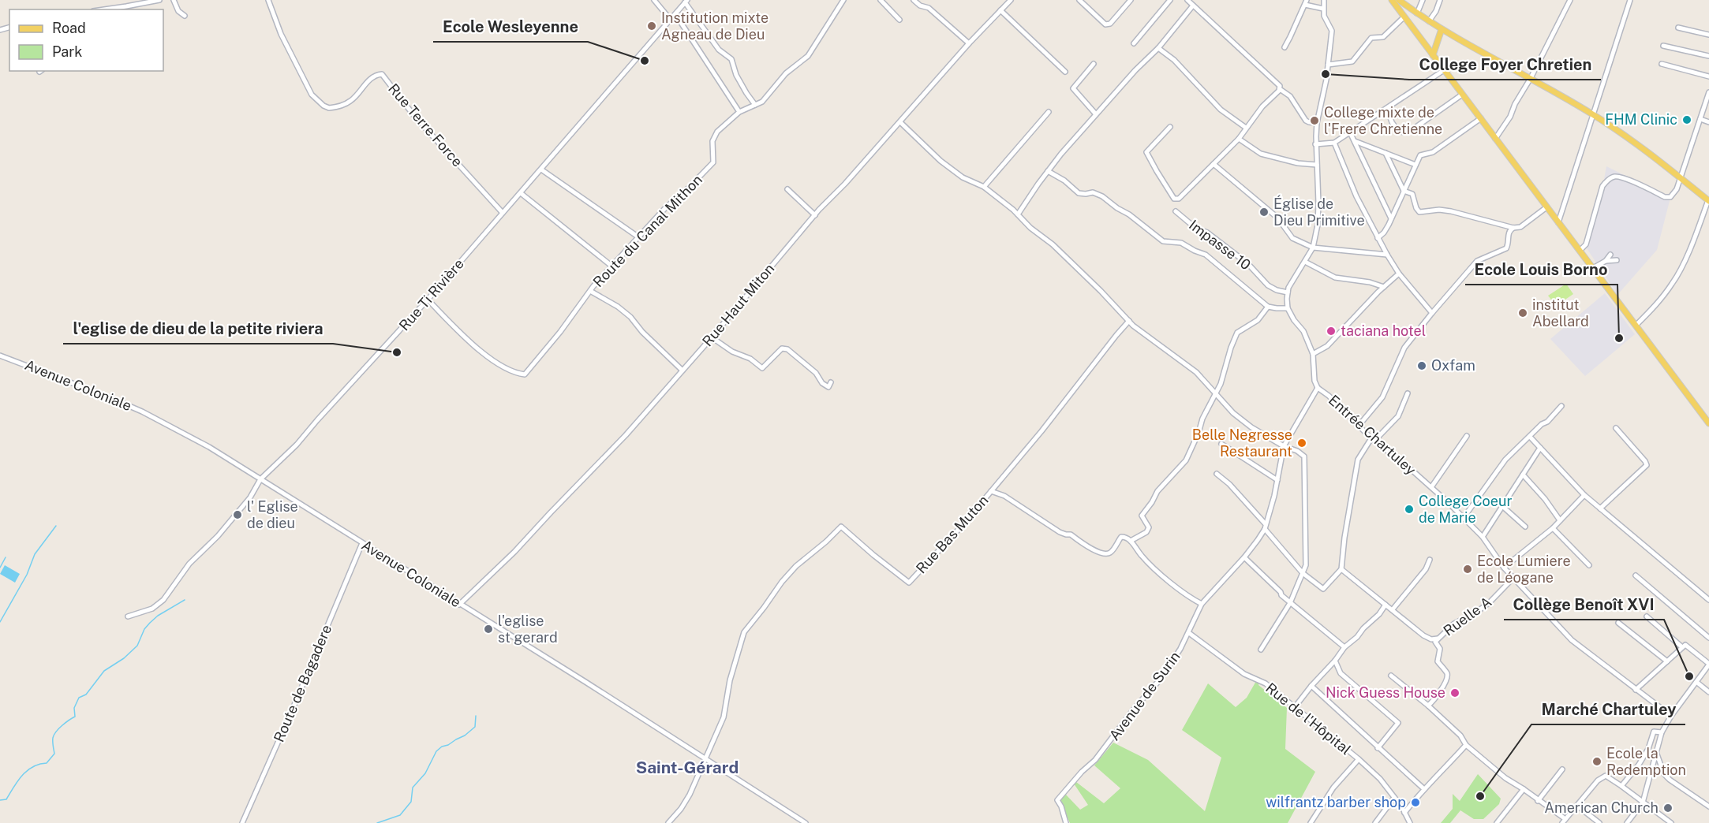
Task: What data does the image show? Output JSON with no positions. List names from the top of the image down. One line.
{"streets":{"street":["Rue Terre Force","Route du Canal Mithon","Impasse 10","Rue Ti Rivière","Rue Haut Miton","Avenue Coloniale","Entrée Chartuley","Rue Bas Muton","Ruelle A","Route de Bagadere","Avenue de Surin","Rue de l'Hôpital"]},"crossings":[["Rue Terre Force","Rue Ti Rivière"],["Route du Canal Mithon","Rue Ti Rivière"],["Rue Ti Rivière","Avenue Coloniale"],["Rue Haut Miton","Avenue Coloniale"],["Avenue Coloniale","Rue Bas Muton"],["Avenue Coloniale","Route de Bagadere"],["Entrée Chartuley","Ruelle A"],["Entrée Chartuley","Avenue de Surin"],["Avenue de Surin","Rue de l'Hôpital"]],"districts":["Saint-Gérard"],"places":["Institution mixte Agneau de Dieu","Ecole Wesleyenne","College Foyer Chretien","FHM Clinic","College mixte de l'Frere Chretienne","Église de Dieu Primitive","institut Abellard","taciana hotel","Ecole Louis Borno","l'eglise de dieu de la petite riviera","Oxfam","Belle Negresse Restaurant","College Coeur de Marie","l' Eglise de dieu","Ecole Lumiere de Léogane","l'eglise st gerard","Collège Benoît XVI","Nick Guess House","Ecole la Redemption","Marché Chartuley","wilfrantz barber shop","American Church"],"legend":["Road","Park"]}
